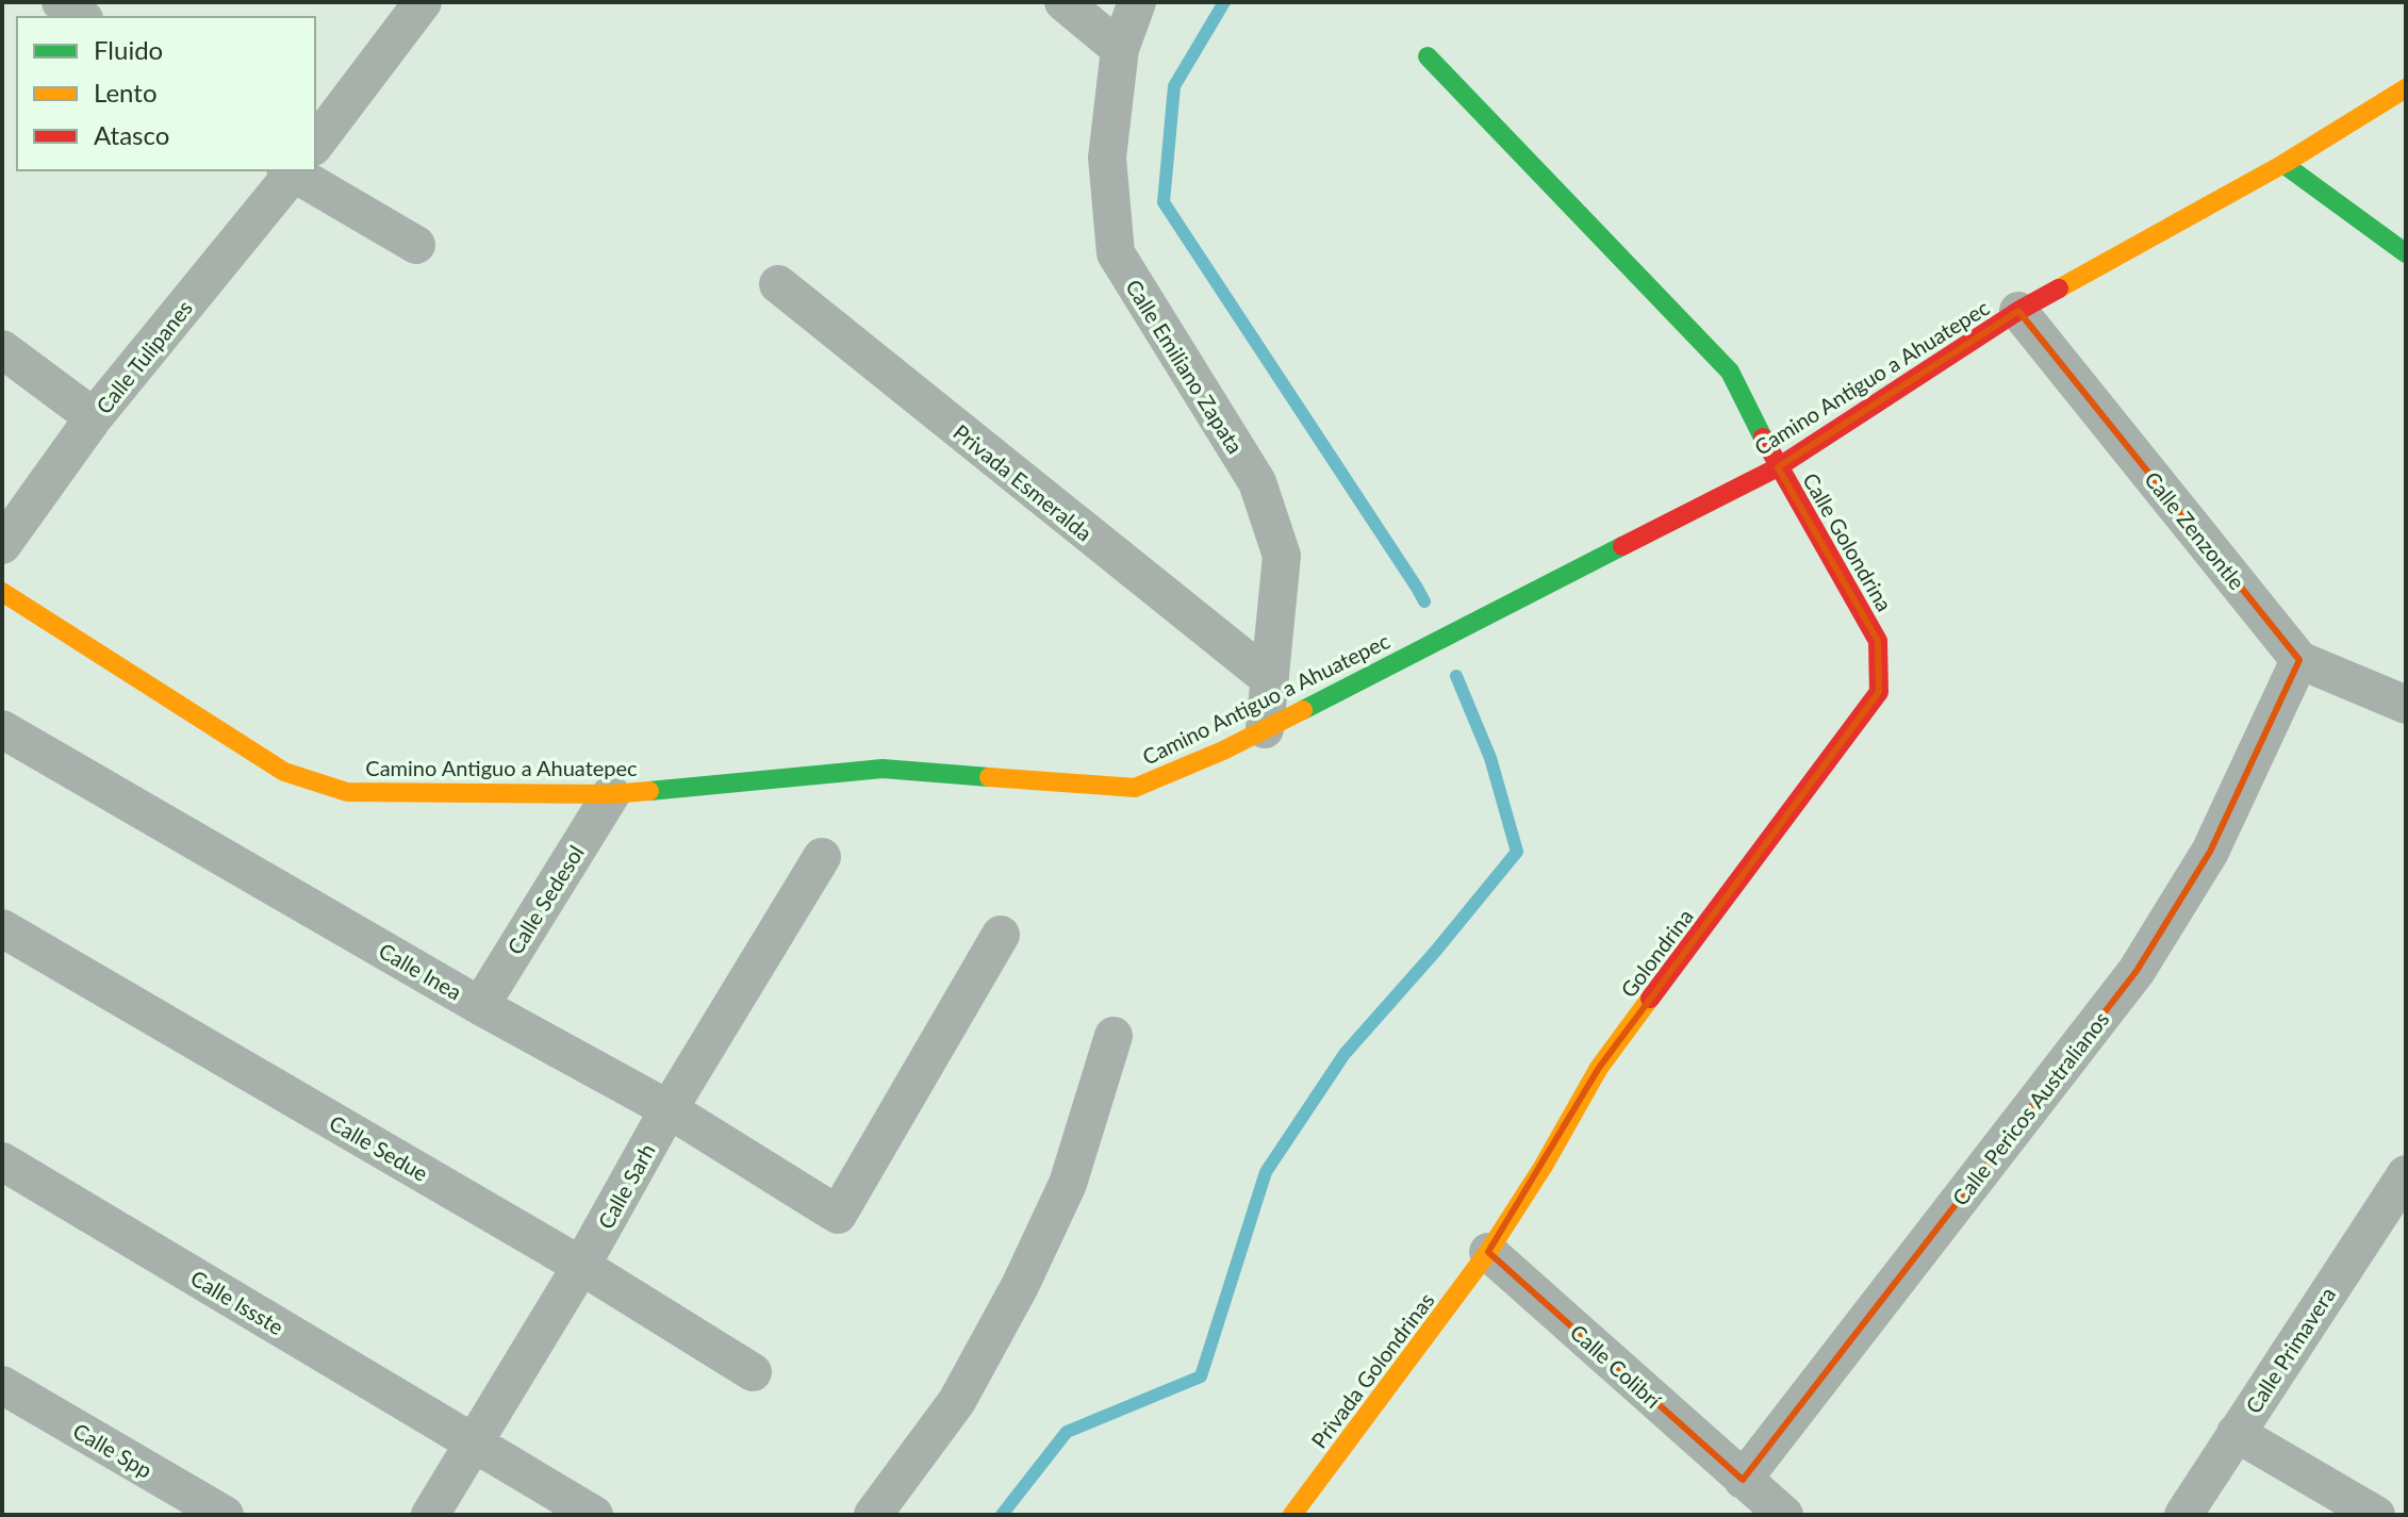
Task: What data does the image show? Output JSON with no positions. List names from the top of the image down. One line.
{"streets":{"street":["Calle Tulipanes","Calle Emiliano Zapata","Camino Antiguo a Ahuatepec","Privada Esmeralda","Calle Zenzontle","Calle Golondrina","Calle Sedesol","Golondrina","Calle Inea","Calle Pericos Australianos","Calle Sedue","Calle Sarh","Calle Issste","Calle Primavera","Calle Colibrí","Privada Golondrinas","Calle Spp"]},"crossings":[["Calle Emiliano Zapata","Camino Antiguo a Ahuatepec"],["Calle Emiliano Zapata","Privada Esmeralda"],["Camino Antiguo a Ahuatepec","Calle Zenzontle"],["Camino Antiguo a Ahuatepec","Calle Golondrina"],["Camino Antiguo a Ahuatepec","Calle Sedesol"],["Calle Zenzontle","Calle Pericos Australianos"],["Calle Golondrina","Golondrina"],["Calle Sedesol","Calle Inea"],["Golondrina","Calle Colibrí"],["Golondrina","Privada Golondrinas"],["Calle Inea","Calle Sarh"],["Calle Pericos Australianos","Calle Colibrí"],["Calle Sedue","Calle Sarh"],["Calle Sarh","Calle Issste"],["Calle Colibrí","Privada Golondrinas"]],"legend":["Fluido","Lento","Atasco"]}
